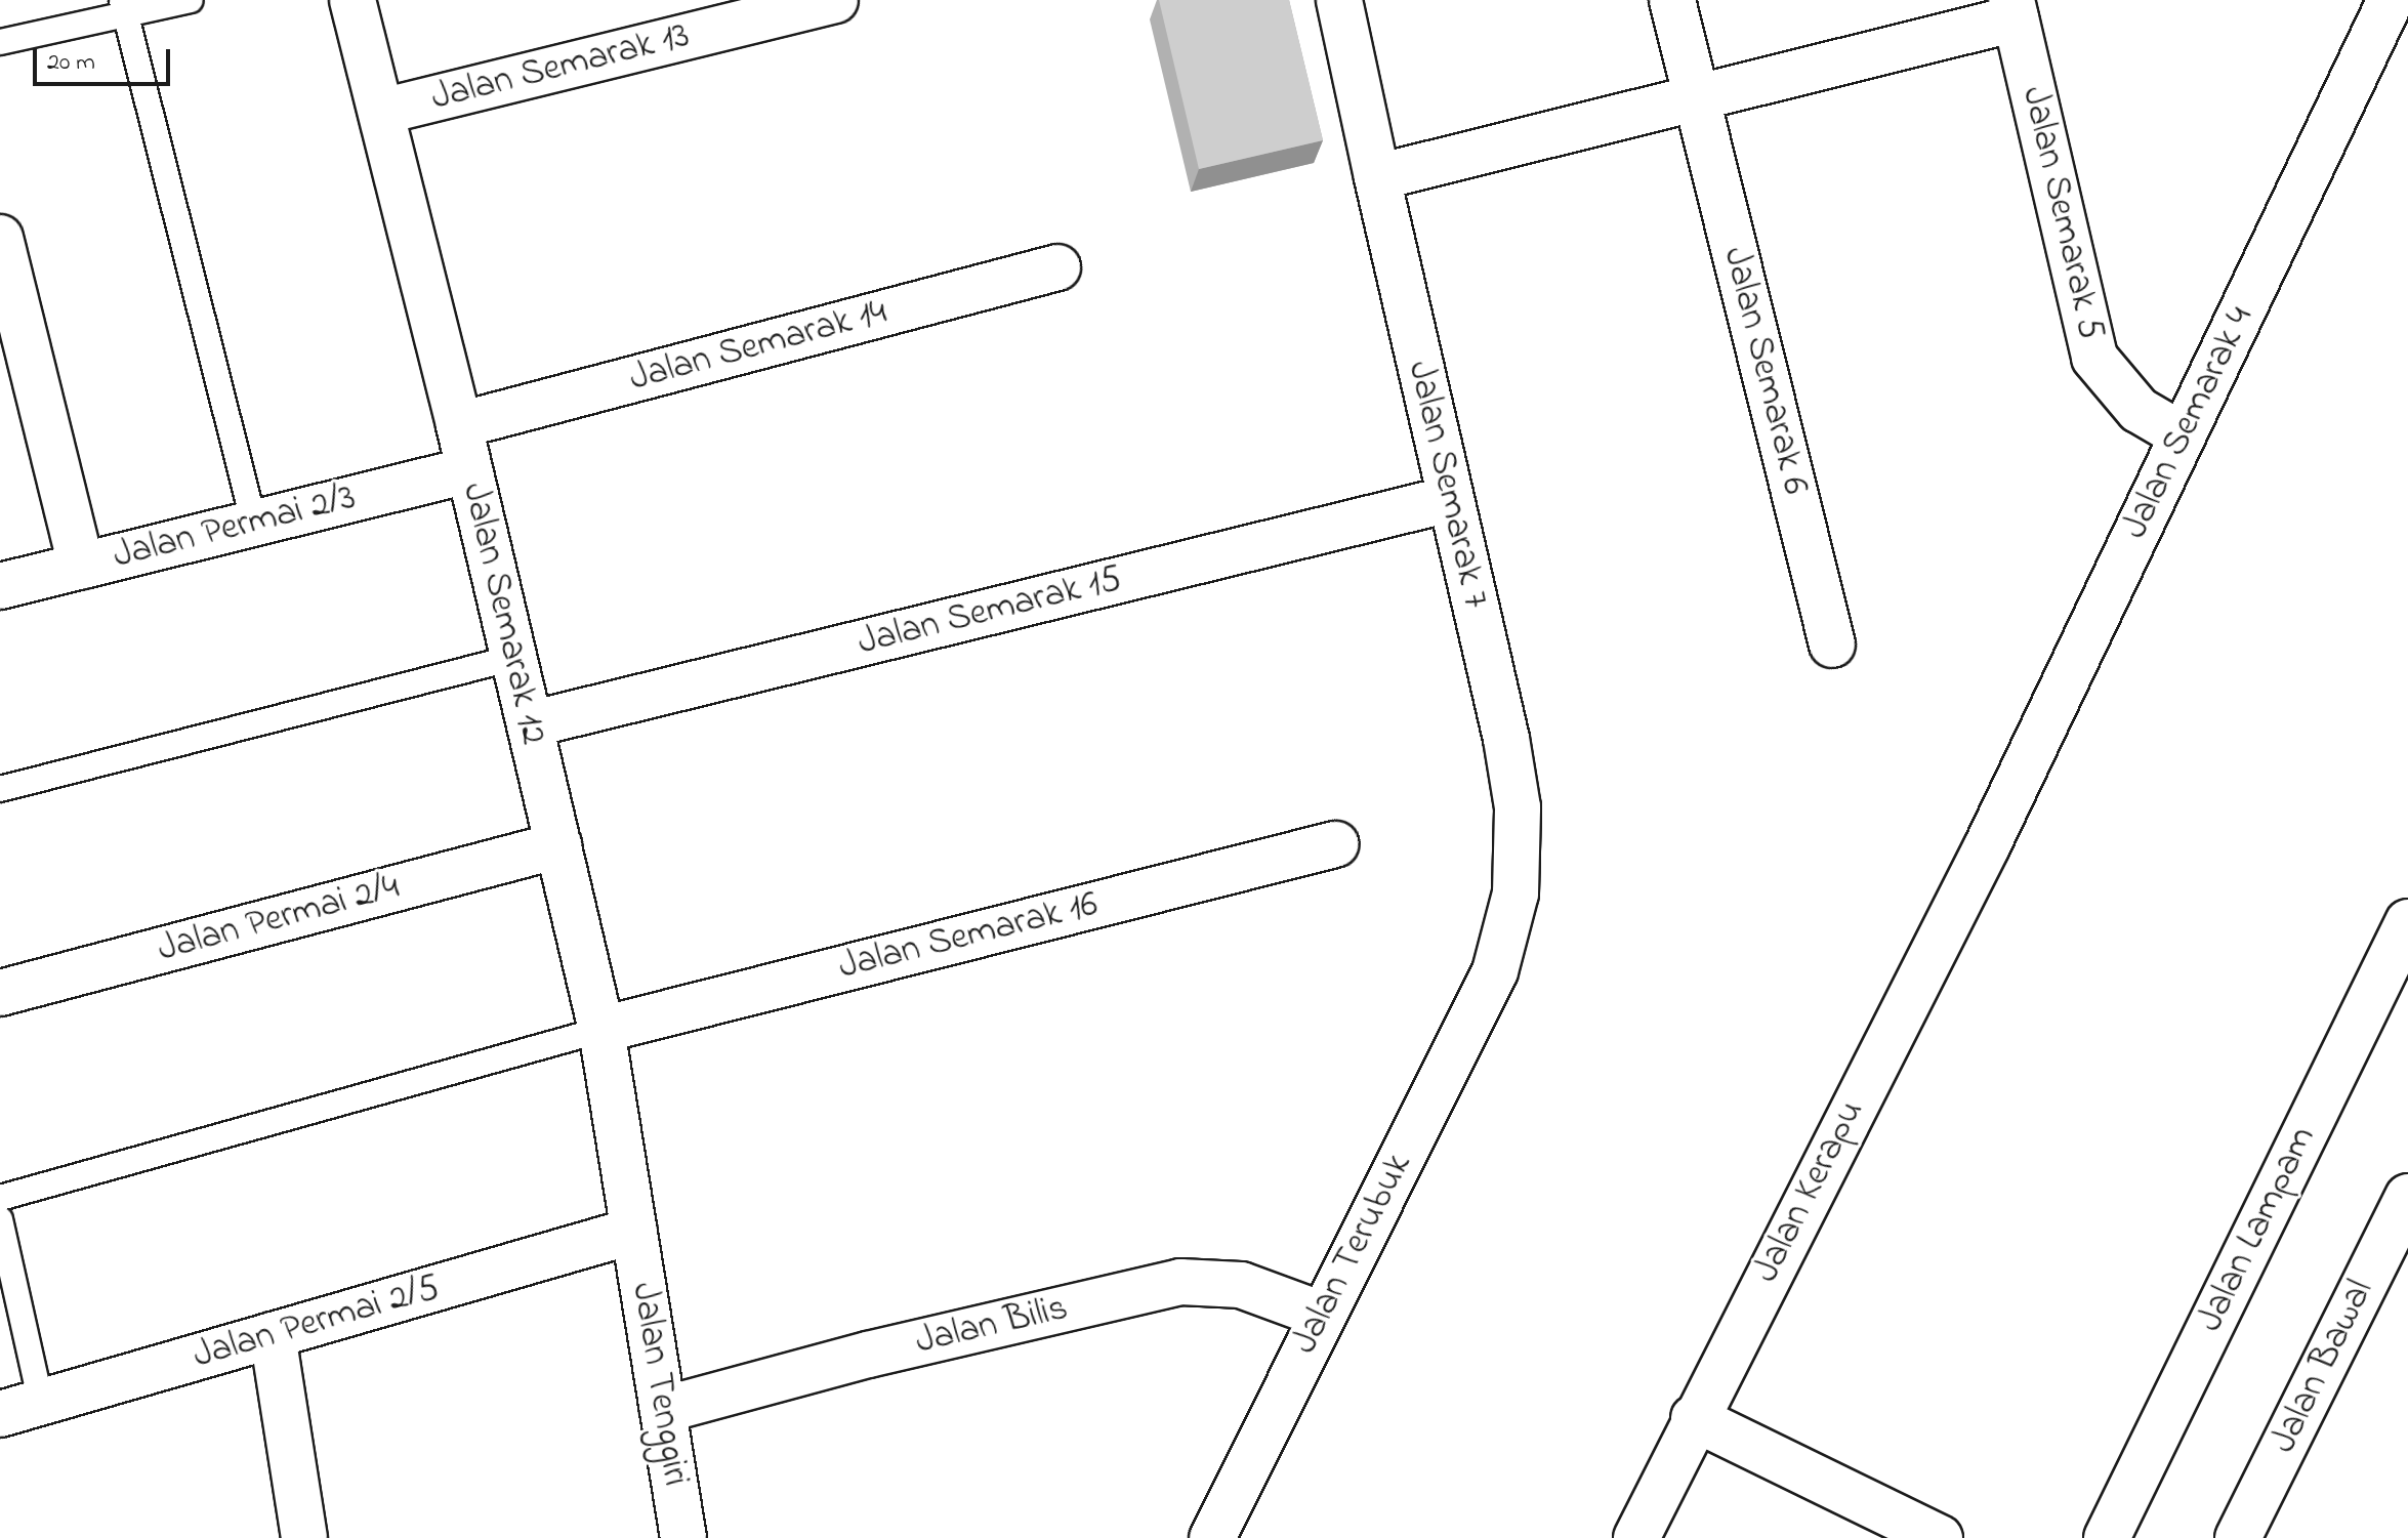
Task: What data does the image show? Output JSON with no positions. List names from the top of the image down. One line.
{"streets":{"street":["Jalan Semarak 13","Jalan Semarak 5","Jalan Semarak 14","Jalan Semarak 6","Jalan Semarak 4","Jalan Semarak 7","Jalan Permai 2/3","Jalan Semarak 15","Jalan Semarak 12","Jalan Permai 2/4","Jalan Semarak 16","Jalan Kerapu","Jalan Lampam","Jalan Terubuk","Jalan Permai 2/5","Jalan Bilis","Jalan Bawal","Jalan Tenggiri"]},"crossings":[["Jalan Semarak 13","Jalan Semarak 12"],["Jalan Semarak 5","Jalan Semarak 4"],["Jalan Semarak 14","Jalan Semarak 12"],["Jalan Semarak 4","Jalan Kerapu"],["Jalan Semarak 7","Jalan Semarak 15"],["Jalan Semarak 7","Jalan Terubuk"],["Jalan Permai 2/3","Jalan Semarak 12"],["Jalan Semarak 15","Jalan Semarak 12"],["Jalan Semarak 12","Jalan Permai 2/4"],["Jalan Semarak 12","Jalan Semarak 16"],["Jalan Semarak 12","Jalan Permai 2/5"],["Jalan Semarak 12","Jalan Tenggiri"],["Jalan Terubuk","Jalan Bilis"],["Jalan Permai 2/5","Jalan Tenggiri"],["Jalan Bilis","Jalan Tenggiri"]],"scale_bar":"20 m"}
